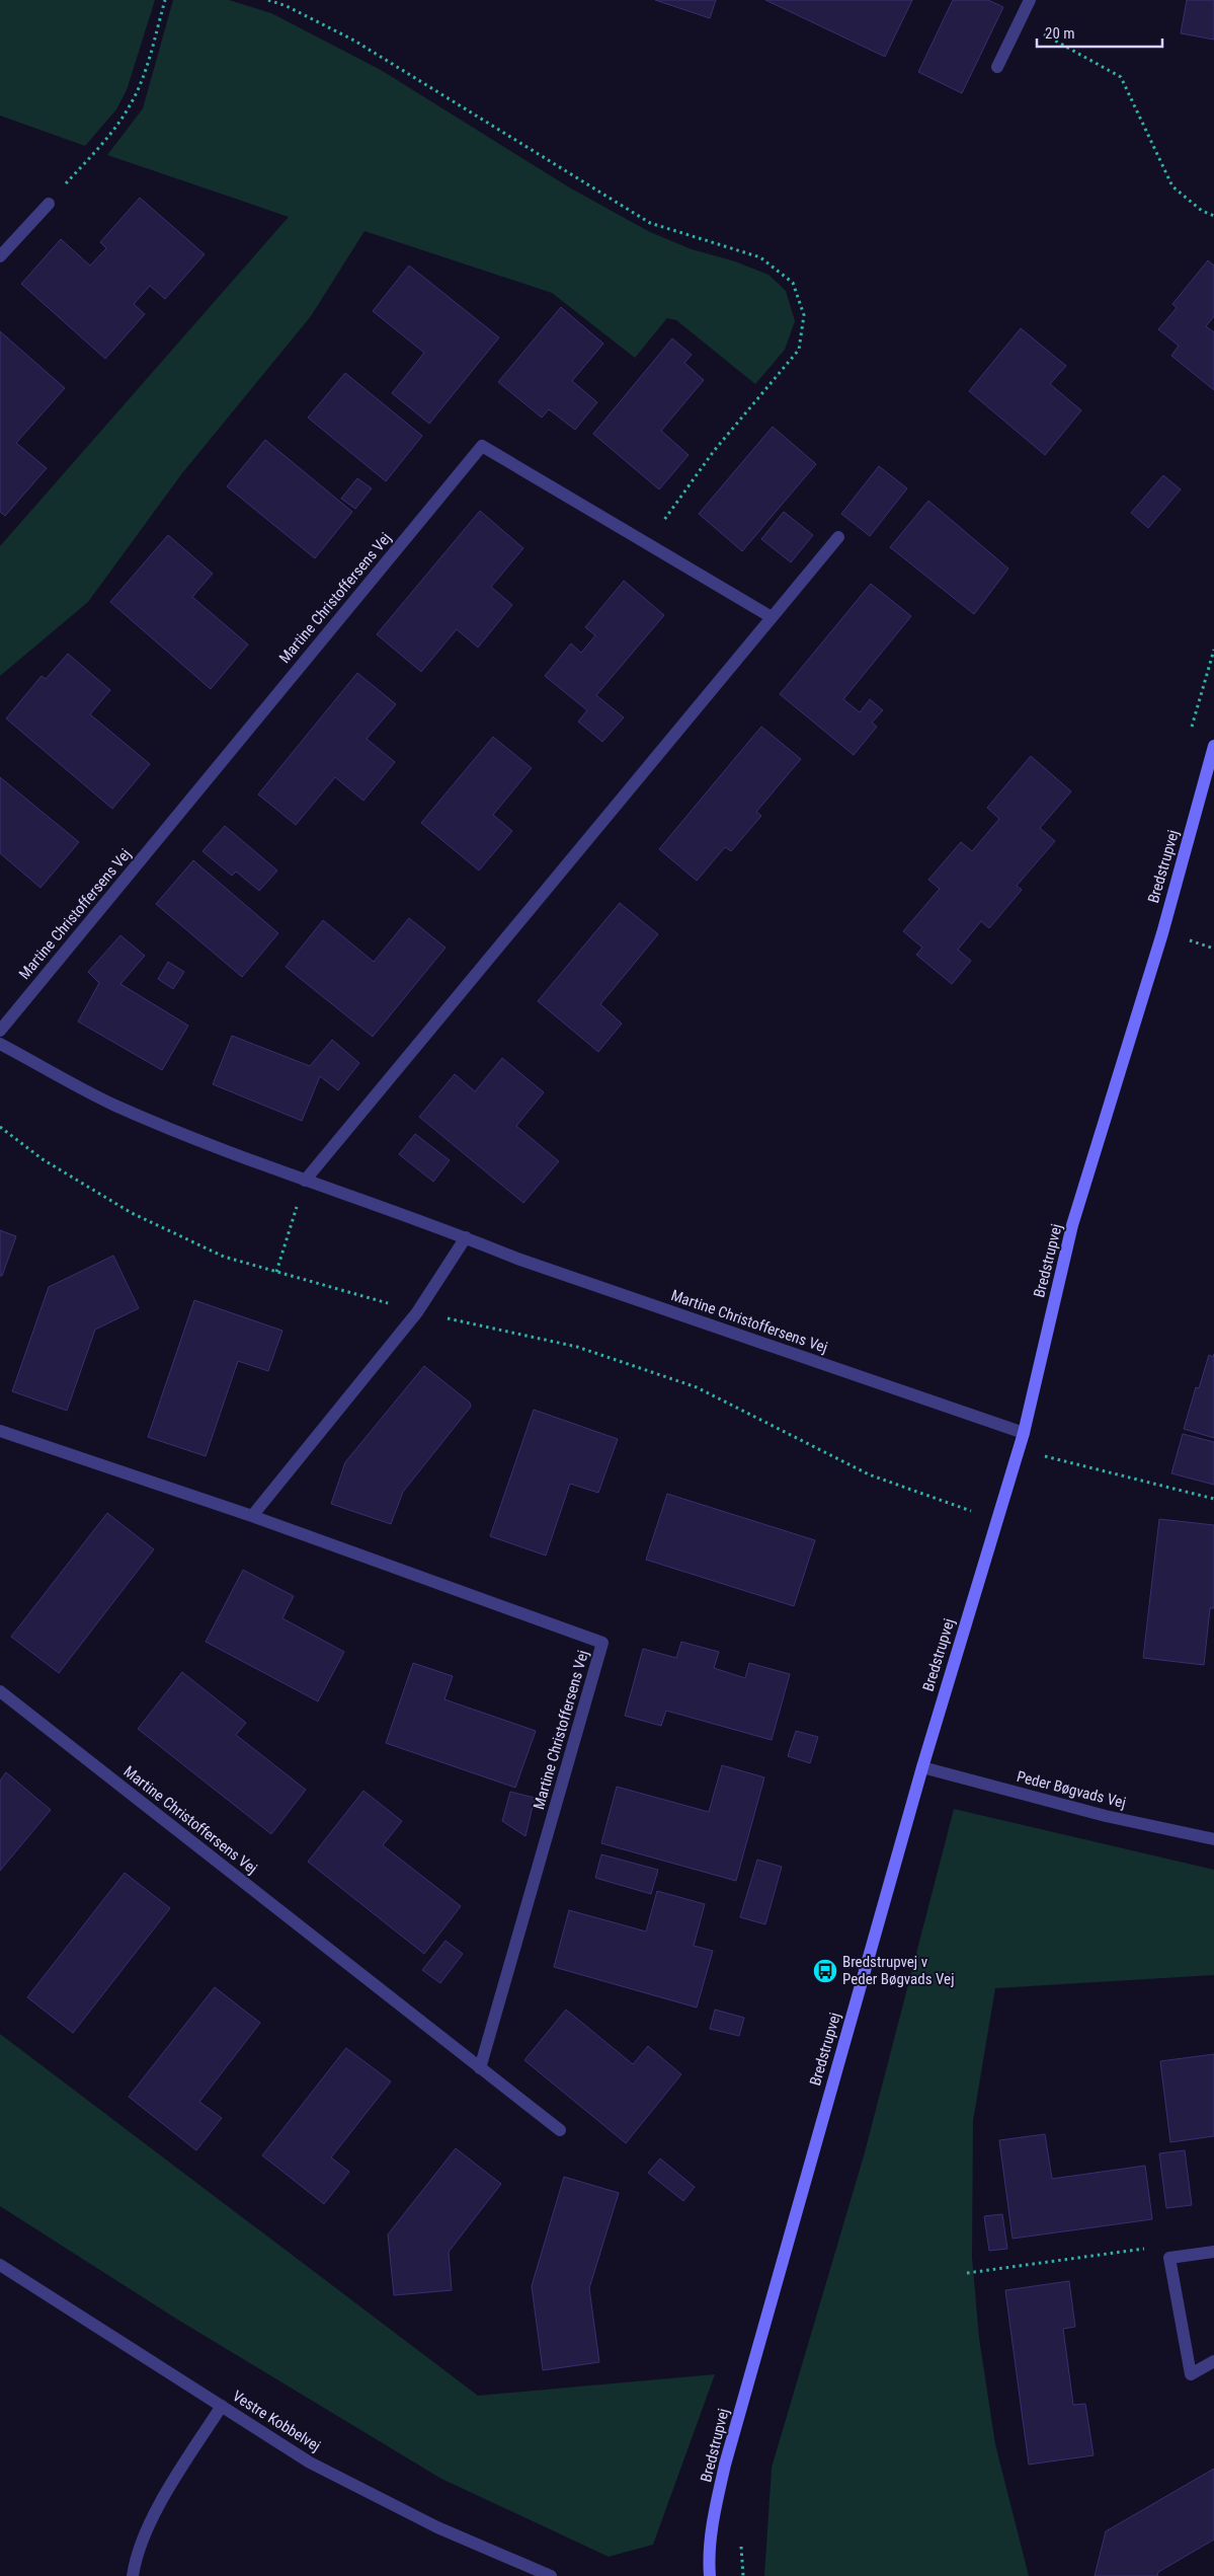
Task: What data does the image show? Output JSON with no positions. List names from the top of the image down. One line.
{"streets":{"street":["Martine Christoffersens Vej","Bredstrupvej","Peder Bøgvads Vej","Vestre Kobbelvej"]},"crossings":[["Martine Christoffersens Vej","Bredstrupvej"],["Bredstrupvej","Peder Bøgvads Vej"]],"places":{"bus stop":["Bredstrupvej v Peder Bøgvads Vej"]},"scale_bar":"20 m"}
